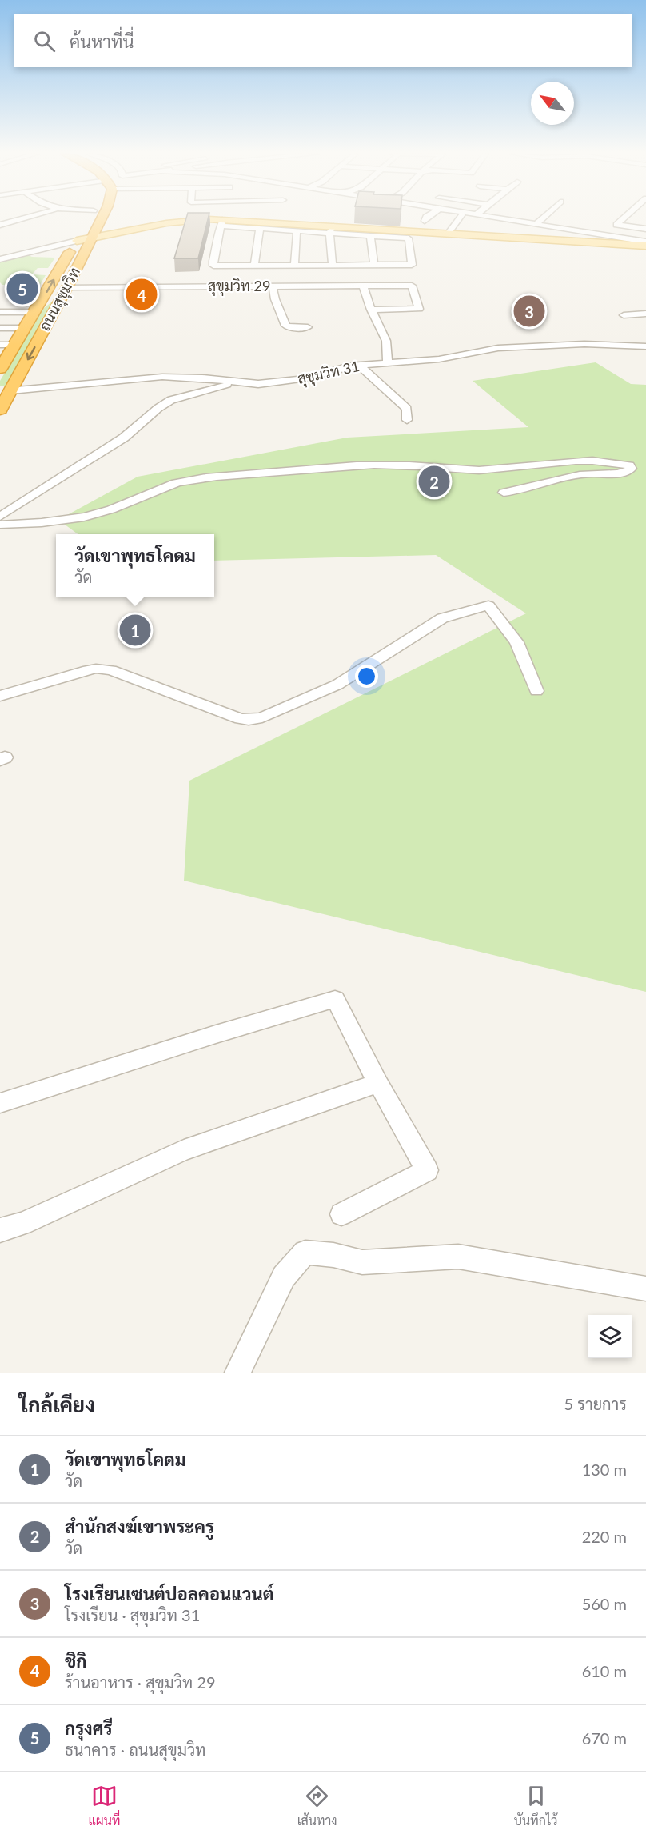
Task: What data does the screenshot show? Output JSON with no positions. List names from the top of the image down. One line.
{"streets":{"highway":["ถนนสุขุมวิท"],"street":["สุขุมวิท 29","สุขุมวิท 31"]},"crossings":[["สุขุมวิท 29","ถนนสุขุมวิท"],["ถนนสุขุมวิท","สุขุมวิท 31"]],"north":"top left","page":{"search":"ค้นหาที่นี่","pins":["5","4","3","2","1"],"popup":["วัดเขาพุทธโคดม","วัด"],"heading":["ใกล้เคียง","5 รายการ"],"list":[{"mark":"1","name":"วัดเขาพุทธโคดม","note":"วัด","value":"130 m"},{"mark":"2","name":"สำนักสงฆ์เขาพระครู","note":"วัด","value":"220 m"},{"mark":"3","name":"โรงเรียนเซนต์ปอลคอนแวนต์","note":"โรงเรียน · สุขุมวิท 31","value":"560 m"},{"mark":"4","name":"ชิกิ","note":"ร้านอาหาร · สุขุมวิท 29","value":"610 m"},{"mark":"5","name":"กรุงศรี","note":"ธนาคาร · ถนนสุขุมวิท","value":"670 m"}],"nav":["แผนที่","เส้นทาง","บันทึกไว้"]}}
